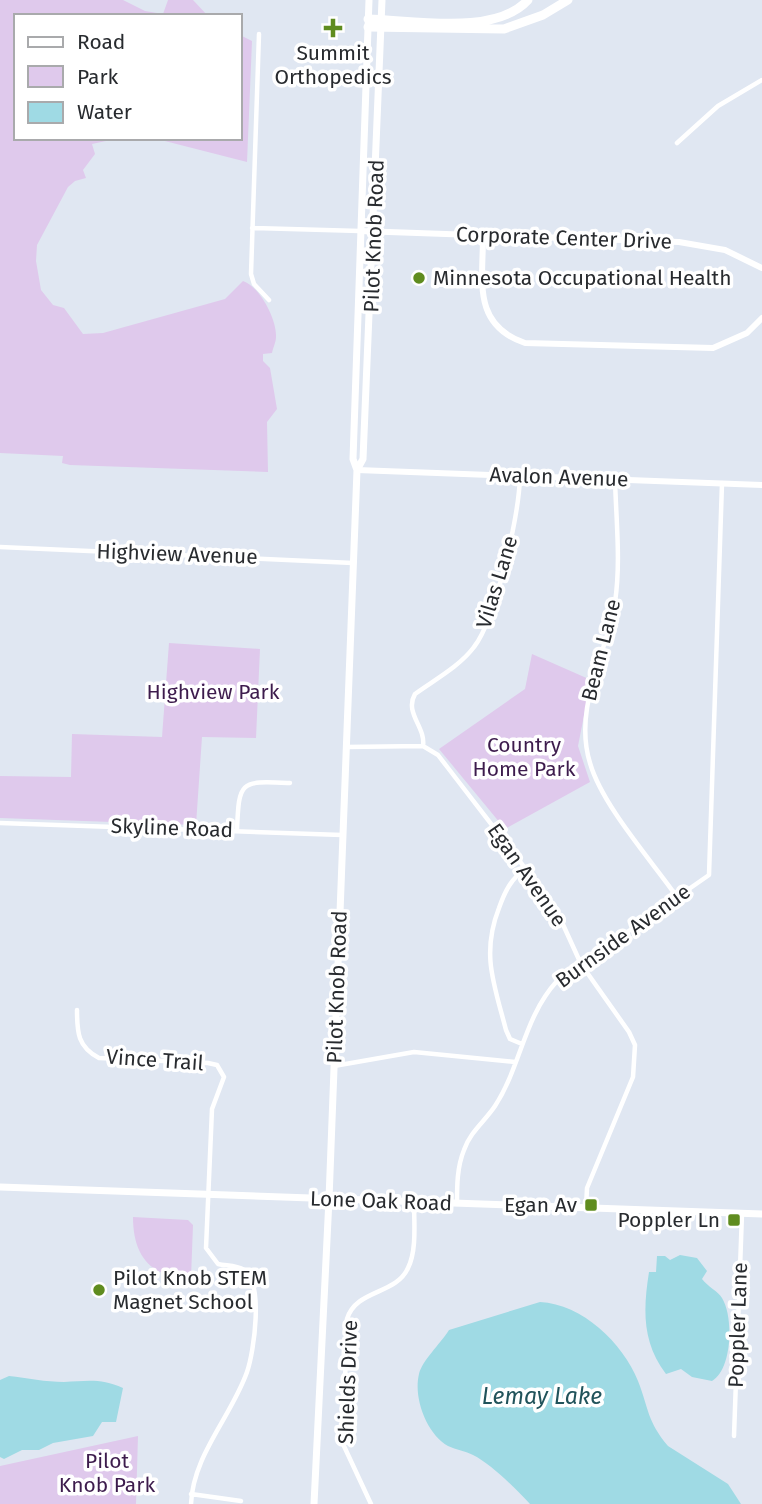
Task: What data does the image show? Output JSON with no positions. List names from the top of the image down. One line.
{"streets":{"main road":["Pilot Knob Road","Lone Oak Road"],"street":["Corporate Center Drive","Avalon Avenue","Highview Avenue","Vilas Lane","Beam Lane","Skyline Road","Egan Avenue","Burnside Avenue","Vince Trail","Poppler Lane","Shields Drive"]},"crossings":[["Pilot Knob Road","Corporate Center Drive"],["Pilot Knob Road","Avalon Avenue"],["Pilot Knob Road","Highview Avenue"],["Pilot Knob Road","Skyline Road"],["Pilot Knob Road","Lone Oak Road"],["Avalon Avenue","Vilas Lane"],["Avalon Avenue","Beam Lane"],["Avalon Avenue","Burnside Avenue"],["Vilas Lane","Egan Avenue"],["Beam Lane","Burnside Avenue"],["Egan Avenue","Burnside Avenue"],["Egan Avenue","Lone Oak Road"],["Burnside Avenue","Lone Oak Road"],["Vince Trail","Lone Oak Road"],["Lone Oak Road","Poppler Lane"],["Lone Oak Road","Shields Drive"]],"water":["Lemay Lake"],"parks":["Highview Park","Country Home Park","Pilot Knob Park"],"places":{"health":["Summit Orthopedics"],"other":["Minnesota Occupational Health","Pilot Knob STEM Magnet School"],"transit":["Egan Av","Poppler Ln"]},"legend":["Road","Park","Water"]}
